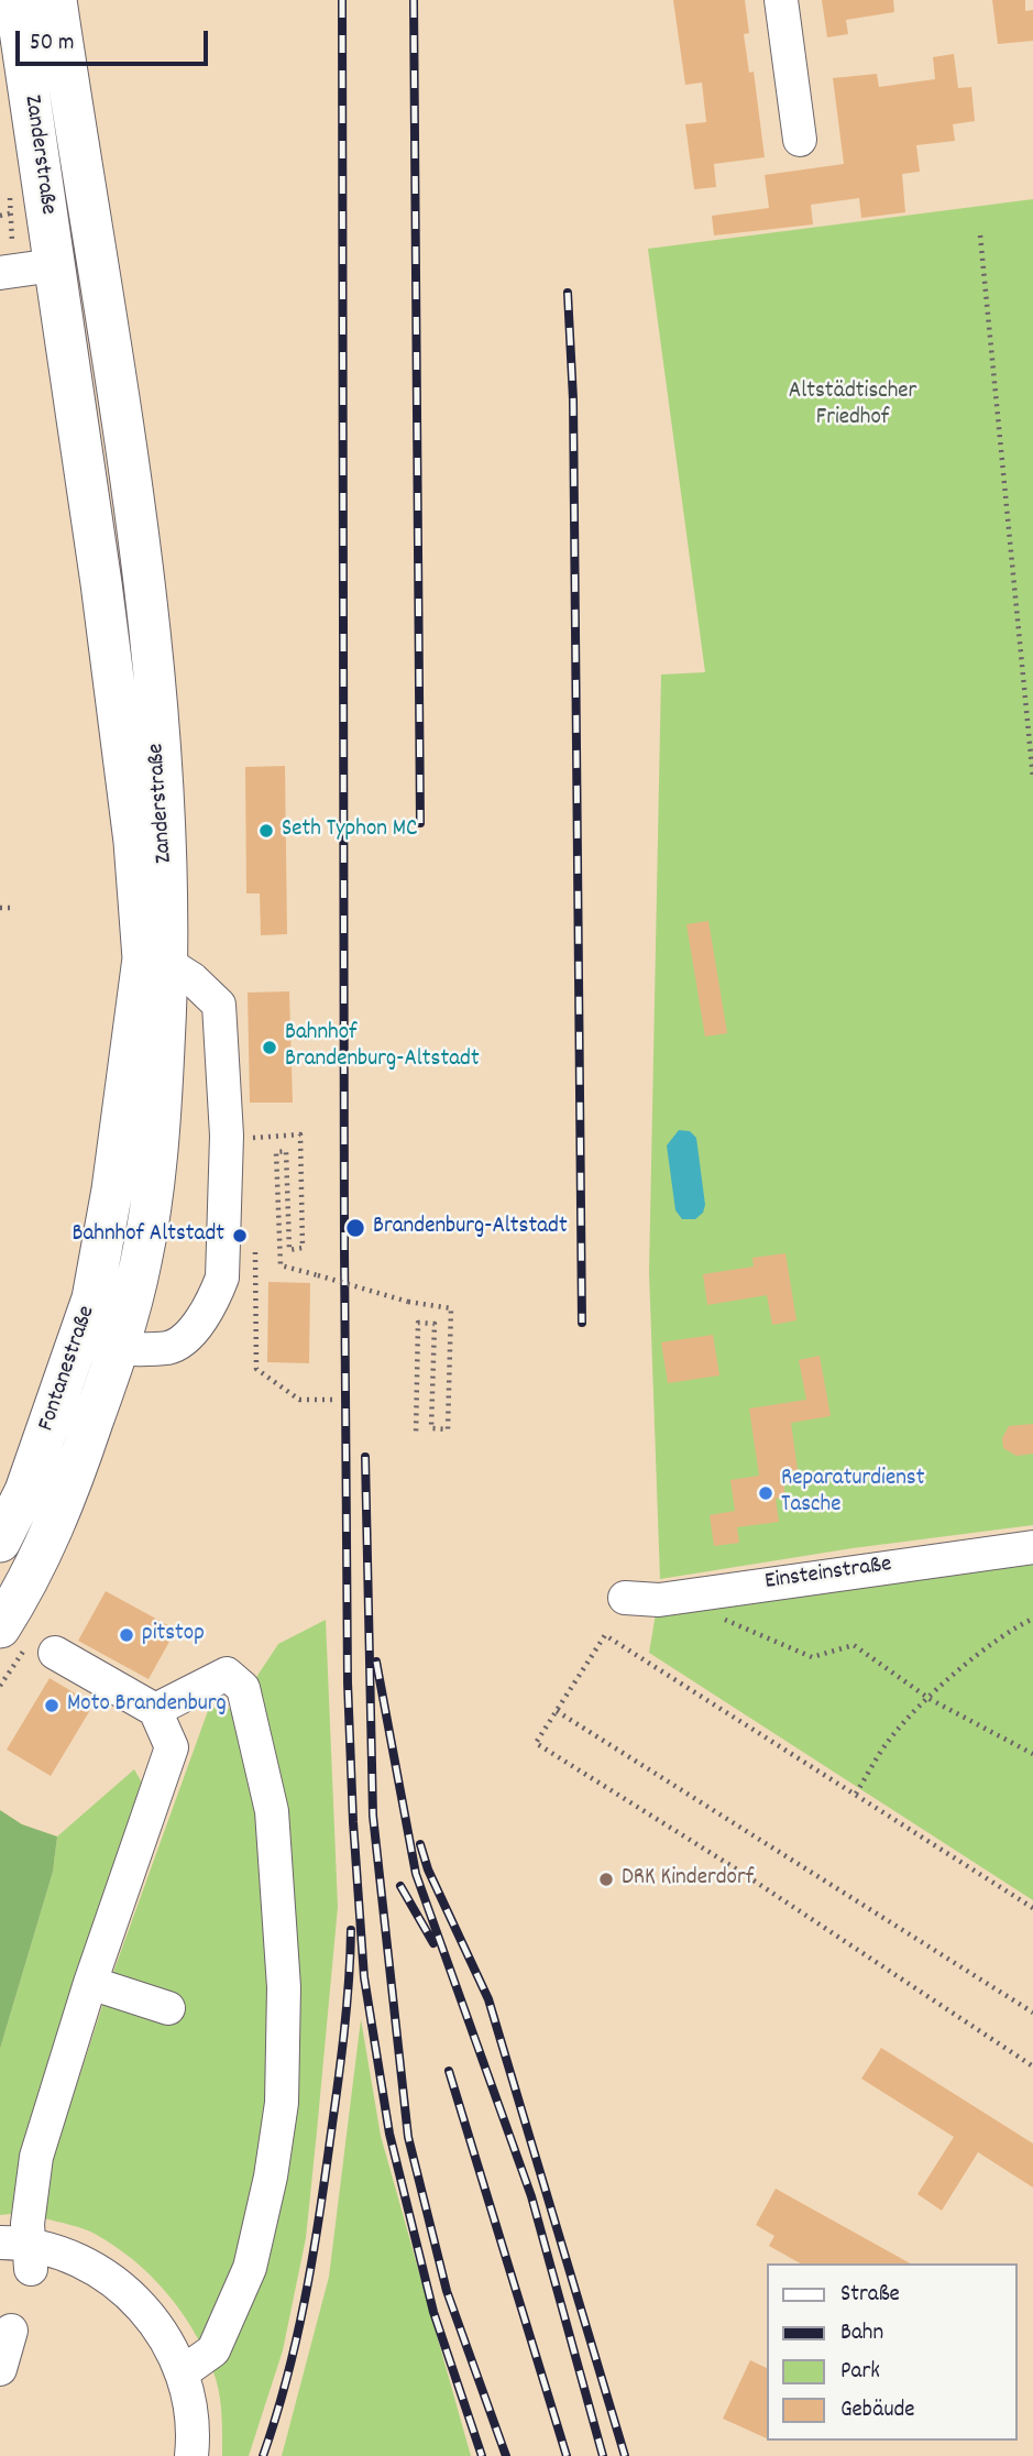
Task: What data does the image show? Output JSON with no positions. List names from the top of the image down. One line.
{"streets":{"main road":["Zanderstraße","Fontanestraße"],"street":["Einsteinstraße"]},"crossings":[["Zanderstraße","Fontanestraße"]],"parks":["Altstädtischer Friedhof"],"places":["Seth Typhon MC","Bahnhof Brandenburg-Altstadt","Brandenburg-Altstadt","Bahnhof Altstadt","Reparaturdienst Tasche","pitstop","Moto Brandenburg","DRK Kinderdorf"],"legend":["Straße","Bahn","Park","Gebäude"],"scale_bar":"50 m"}
